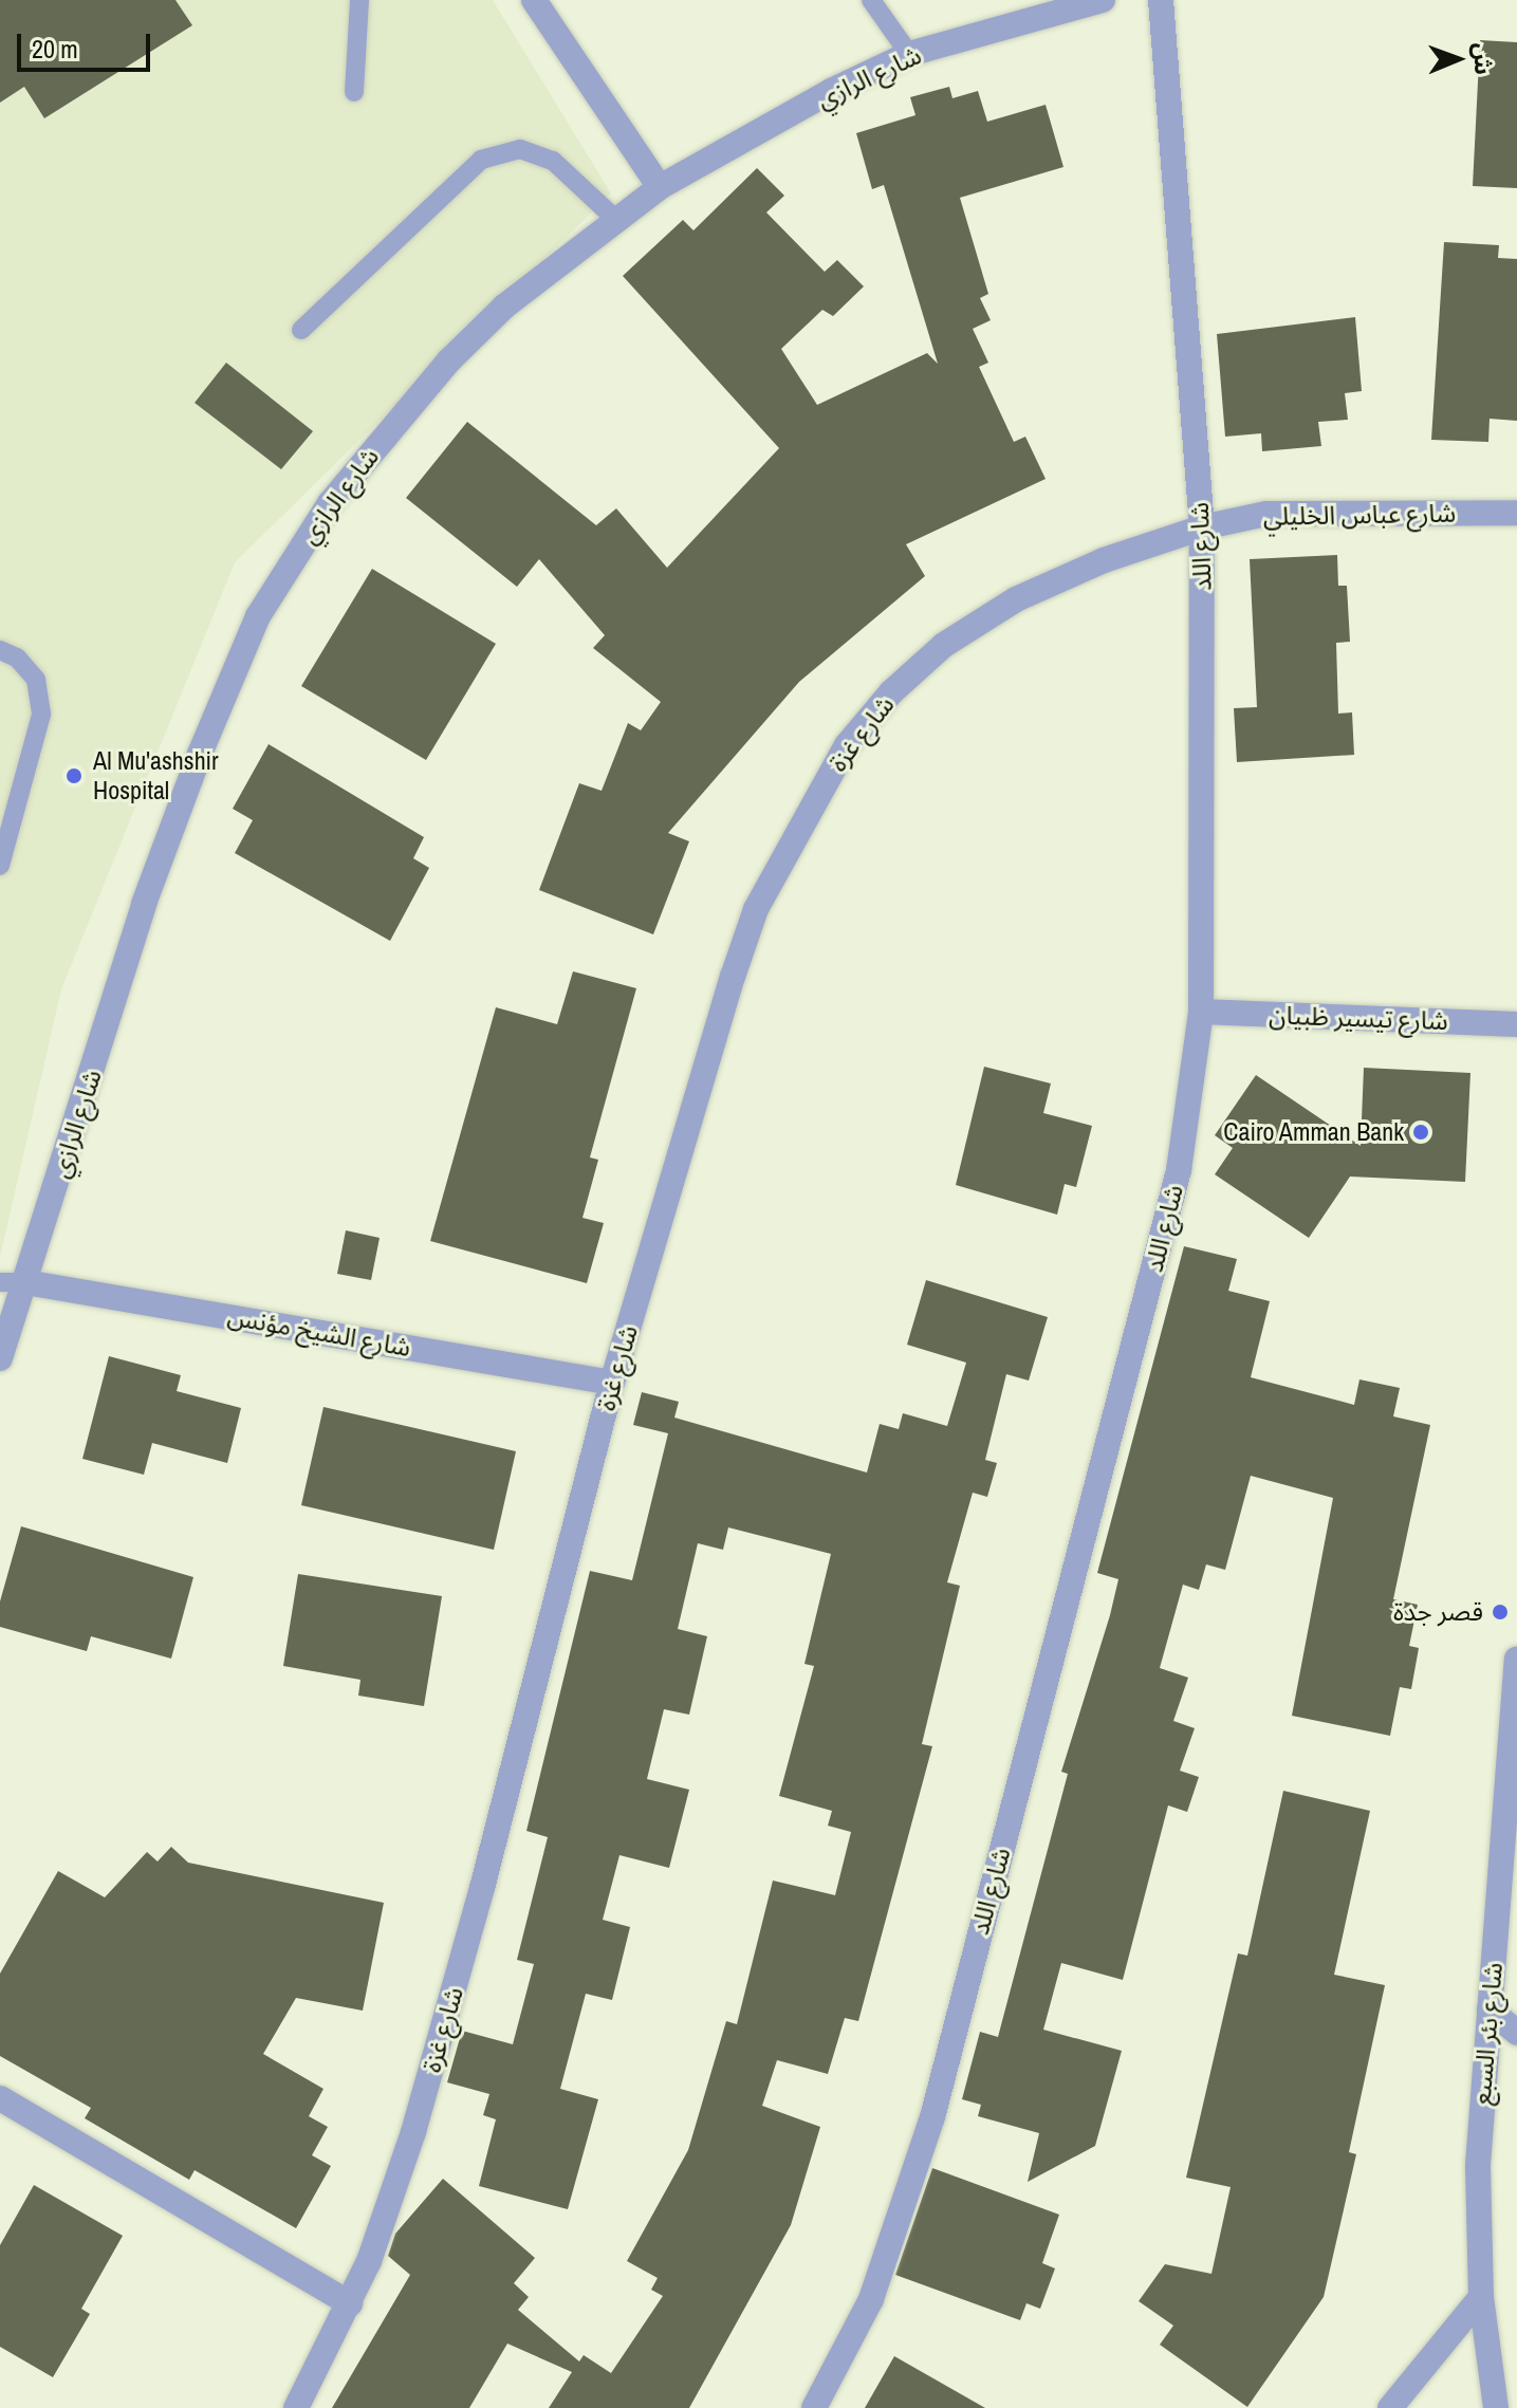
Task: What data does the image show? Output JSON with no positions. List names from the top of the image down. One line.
{"streets":{"street":["شارع الرازي","شارع عباس الخليلي","شارع اللد","شارع غزة","شارع تيسير ظبيان","شارع الشيخ مؤنس","شارع بئر السبع"]},"crossings":[["شارع الرازي","شارع الشيخ مؤنس"],["شارع عباس الخليلي","شارع اللد"],["شارع عباس الخليلي","شارع غزة"],["شارع اللد","شارع غزة"],["شارع اللد","شارع تيسير ظبيان"],["شارع غزة","شارع الشيخ مؤنس"]],"places":["Al Mu'ashshir Hospital","Cairo Amman Bank","قصر جدة"],"scale_bar":"20 m","north":"right"}
